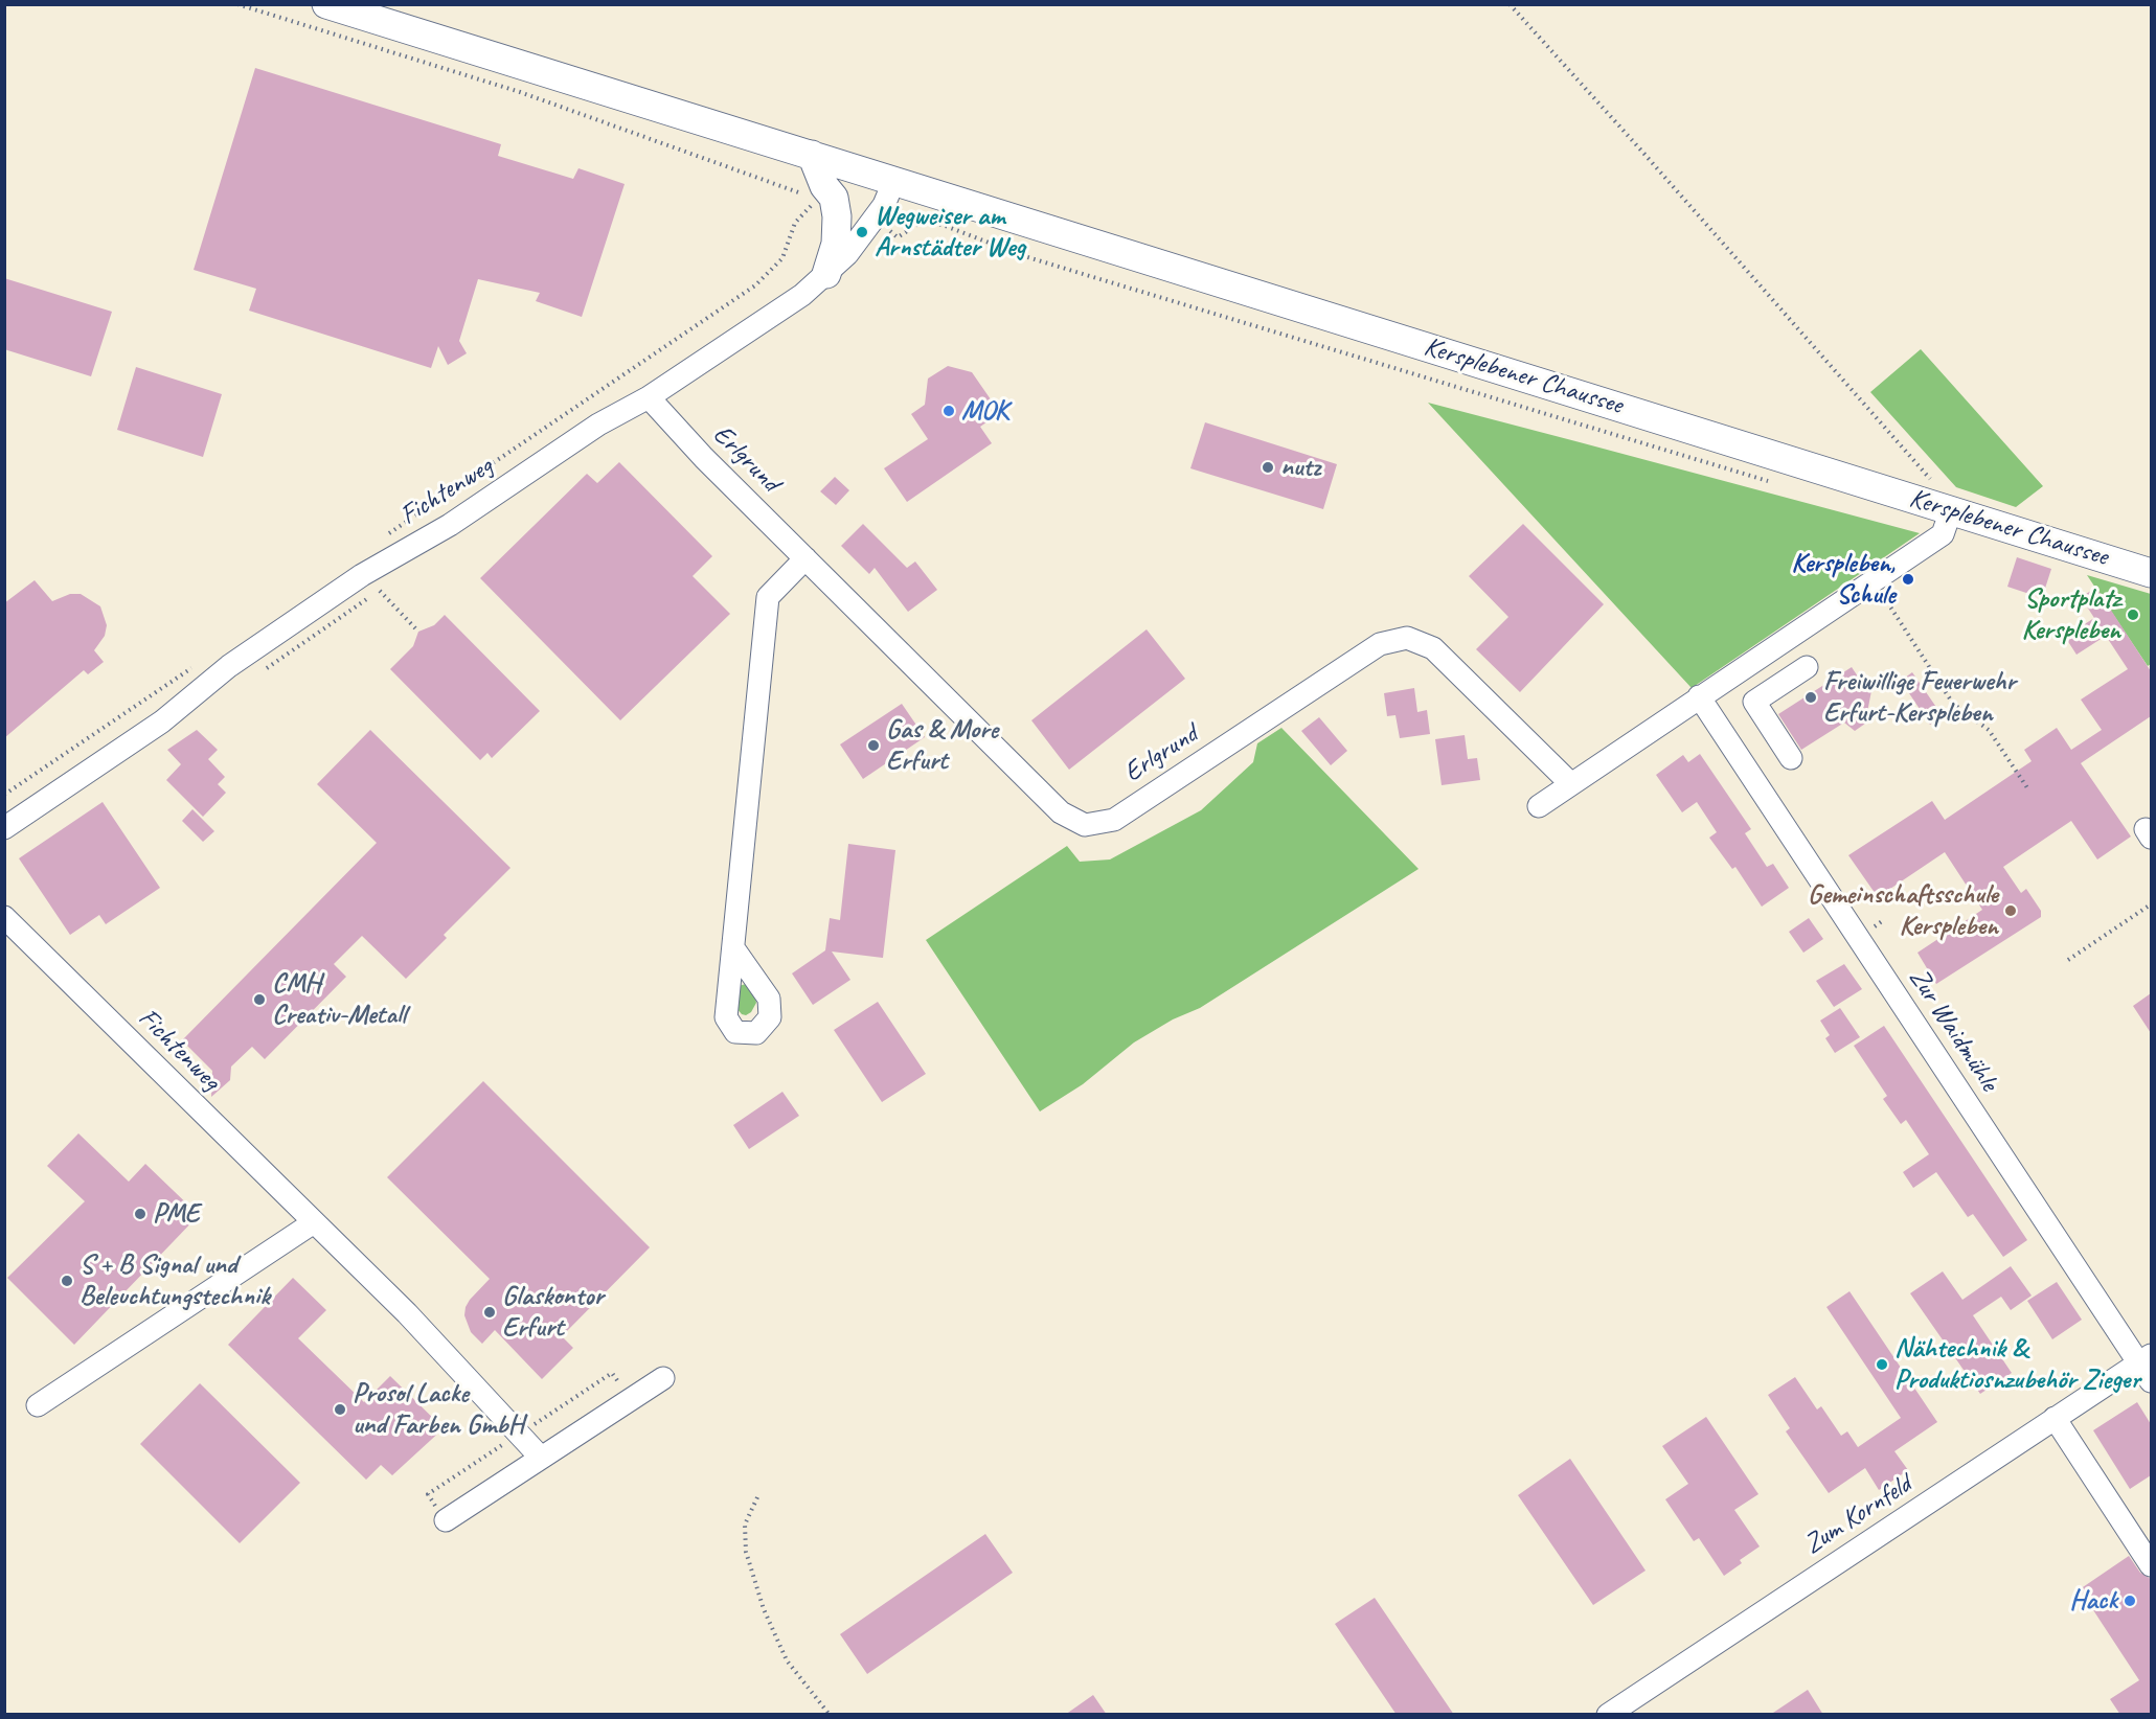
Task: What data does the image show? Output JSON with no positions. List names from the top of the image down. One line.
{"streets":{"main road":["Kersplebener Chaussee"],"street":["Erlgrund","Fichtenweg","Zur Waidmühle","Zum Kornfeld"]},"crossings":[["Kersplebener Chaussee","Fichtenweg"],["Erlgrund","Fichtenweg"],["Zur Waidmühle","Zum Kornfeld"]],"places":["Wegweiser am Arnstädter Weg","MOK","nutz","Kerspleben, Schule","Sportplatz Kerspleben","Freiwillige Feuerwehr Erfurt-Kerspleben","Gas & More Erfurt","Gemeinschaftsschule Kerspleben","CMH Creativ-Metall","PME","S + B Signal und Beleuchtungstechnik","Glaskontor Erfurt","Nähtechnik & Produktiosnzubehör Zieger","Prosol Lacke und Farben GmbH","Hack"]}
